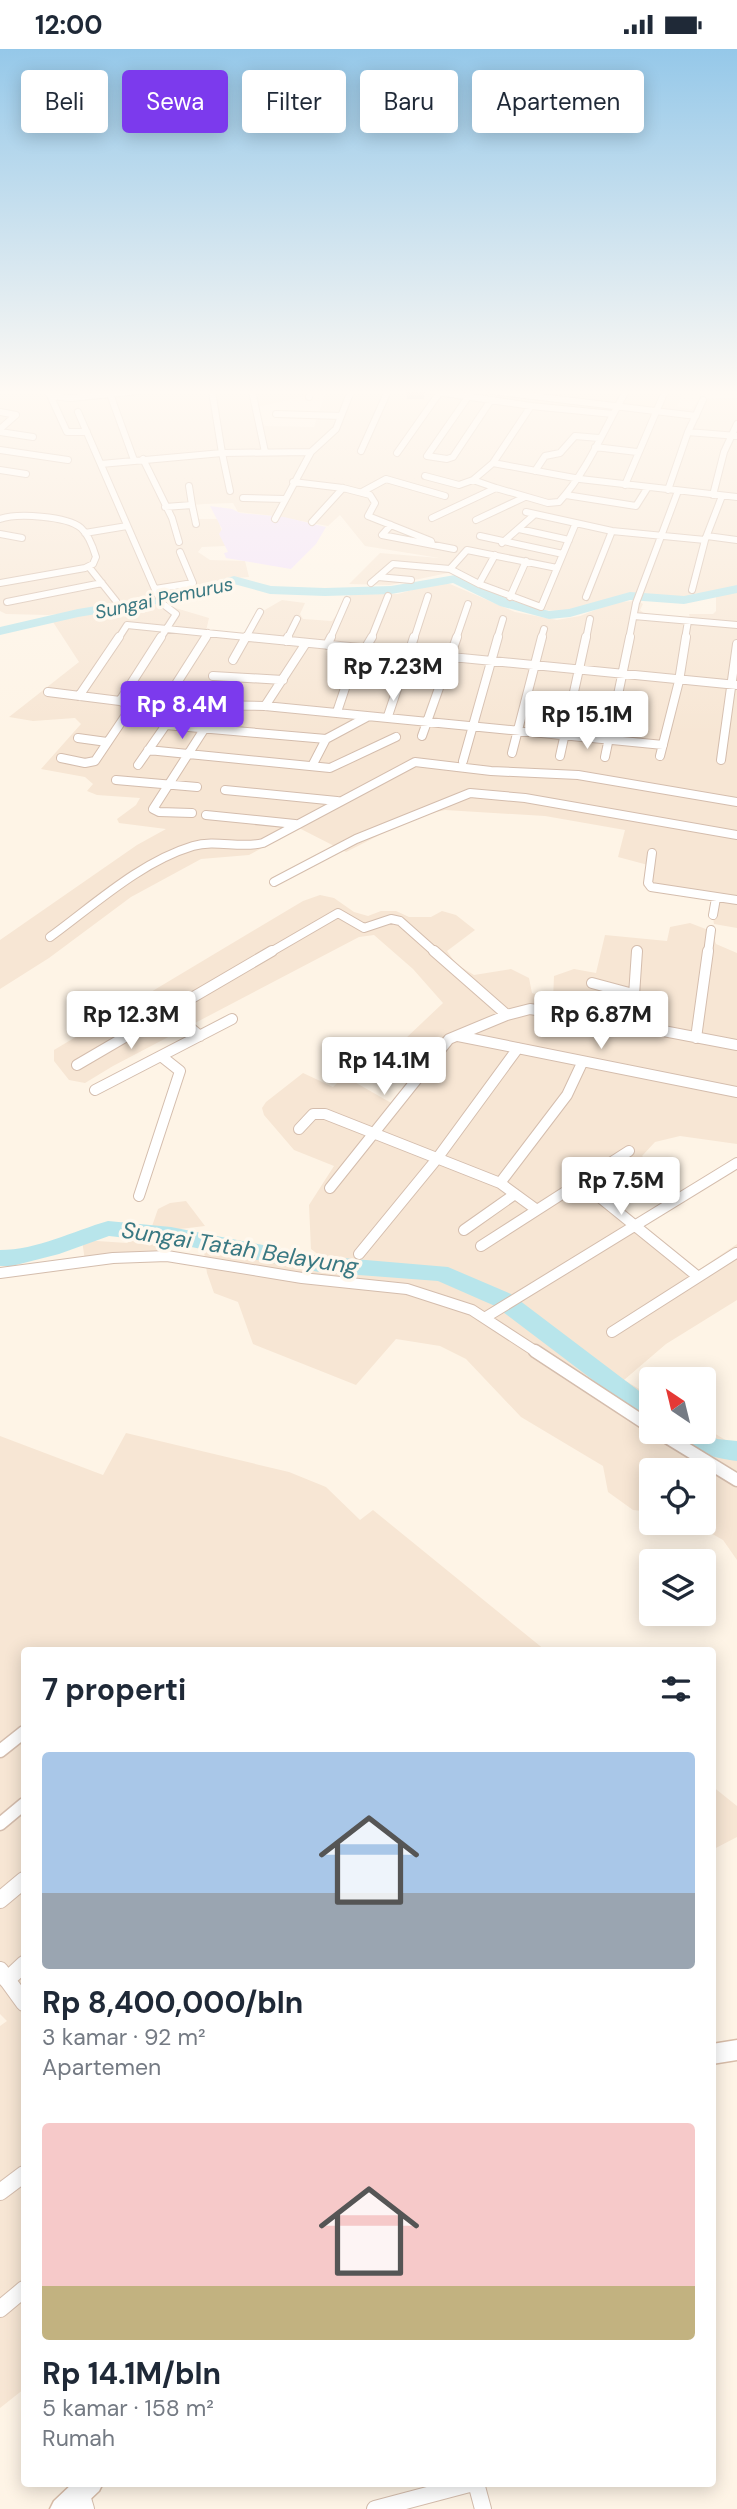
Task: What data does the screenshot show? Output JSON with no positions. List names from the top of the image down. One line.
{"water":["Sungai Pemurus","Sungai Tatah Belayung"],"north":"top left","page":{"status":"12:00","chip":["Beli","Sewa","Filter","Baru","Apartemen"],"price":["Rp 7.23M","Rp 8.4M","Rp 15.1M","Rp 12.3M","Rp 6.87M","Rp 14.1M","Rp 7.5M"],"heading":"7 properti","list":[{"name":"Rp 8,400,000/bln","note":"3 kamar · 92 m² · Apartemen"},{"name":"Rp 14.1M/bln","note":"5 kamar · 158 m² · Rumah"}]}}
